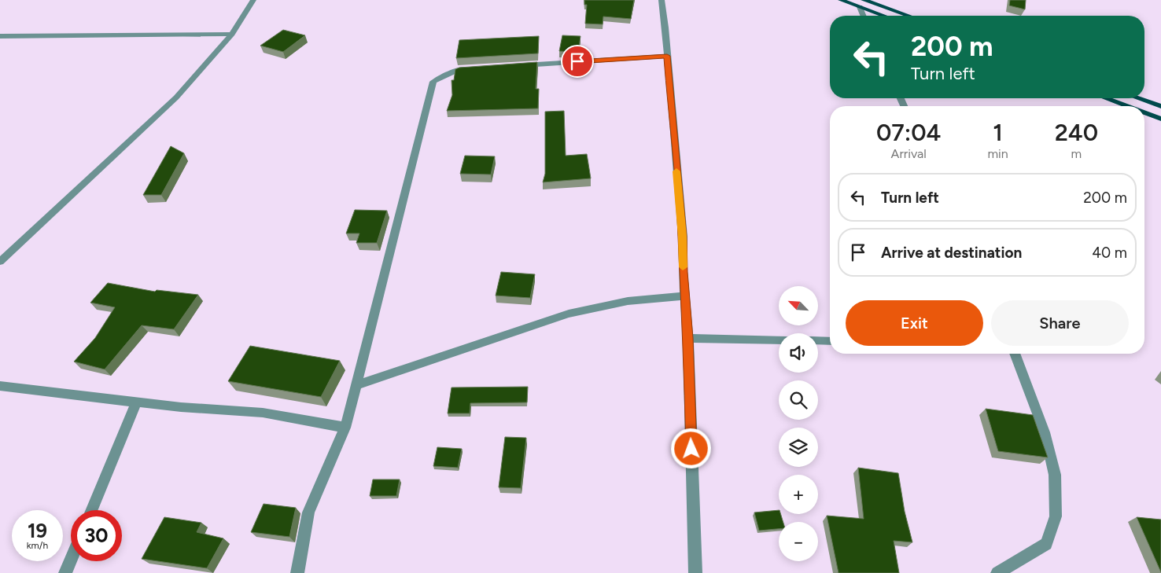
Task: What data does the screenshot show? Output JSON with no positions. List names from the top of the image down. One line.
{"north":"top left","page":{"turn":["200 m","Turn left"],"eta":["07:04","Arrival","1","min","240","m"],"list":[{"name":"Turn left","value":"200 m"},{"name":"Arrive at destination","value":"40 m"}],"map_buttons":["+","−"],"buttons":["Exit","Share"],"speed":"19 km/h","limit":"30"}}
